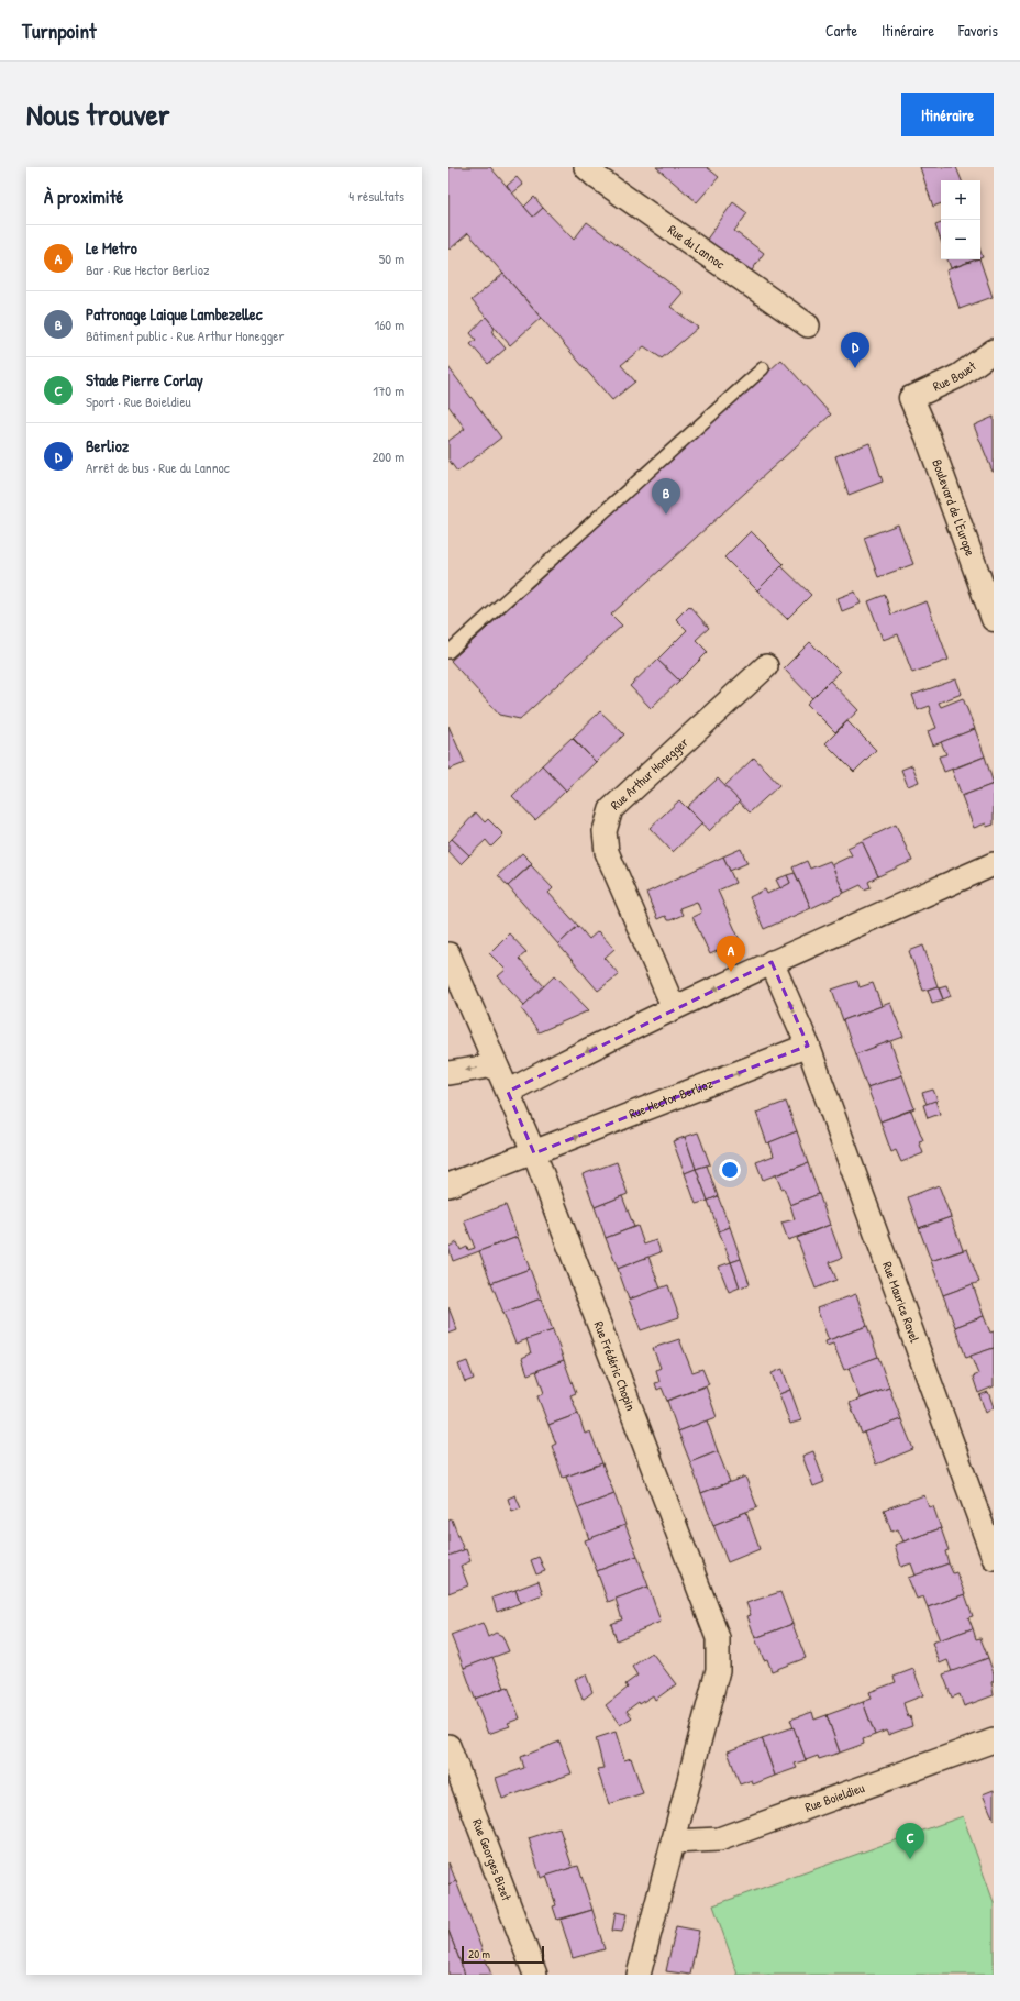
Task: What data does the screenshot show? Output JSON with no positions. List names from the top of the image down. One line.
{"streets":{"main road":["Boulevard de l'Europe"],"street":["Rue du Lannoc","Rue Bouet","Rue Arthur Honegger","Rue Hector Berlioz","Rue Maurice Ravel","Rue Frédéric Chopin","Rue Boieldieu","Rue Georges Bizet"]},"crossings":[["Rue Bouet","Boulevard de l'Europe"],["Rue Hector Berlioz","Rue Maurice Ravel"],["Rue Hector Berlioz","Rue Frédéric Chopin"],["Rue Frédéric Chopin","Rue Boieldieu"]],"scale_bar":"20 m","page":{"header":"Turnpoint","nav":["Carte","Itinéraire","Favoris"],"title":"Nous trouver","buttons":"Itinéraire","heading":["À proximité","4 résultats"],"map_buttons":["+","−"],"list":[{"mark":"A","name":"Le Metro","note":"Bar · Rue Hector Berlioz","value":"50 m"},{"mark":"B","name":"Patronage Laique Lambezellec","note":"Bâtiment public · Rue Arthur Honegger","value":"160 m"},{"mark":"C","name":"Stade Pierre Corlay","note":"Sport · Rue Boieldieu","value":"170 m"},{"mark":"D","name":"Berlioz","note":"Arrêt de bus · Rue du Lannoc","value":"200 m"}],"pins":["D","B","A","C"],"scale":"20 m"}}
